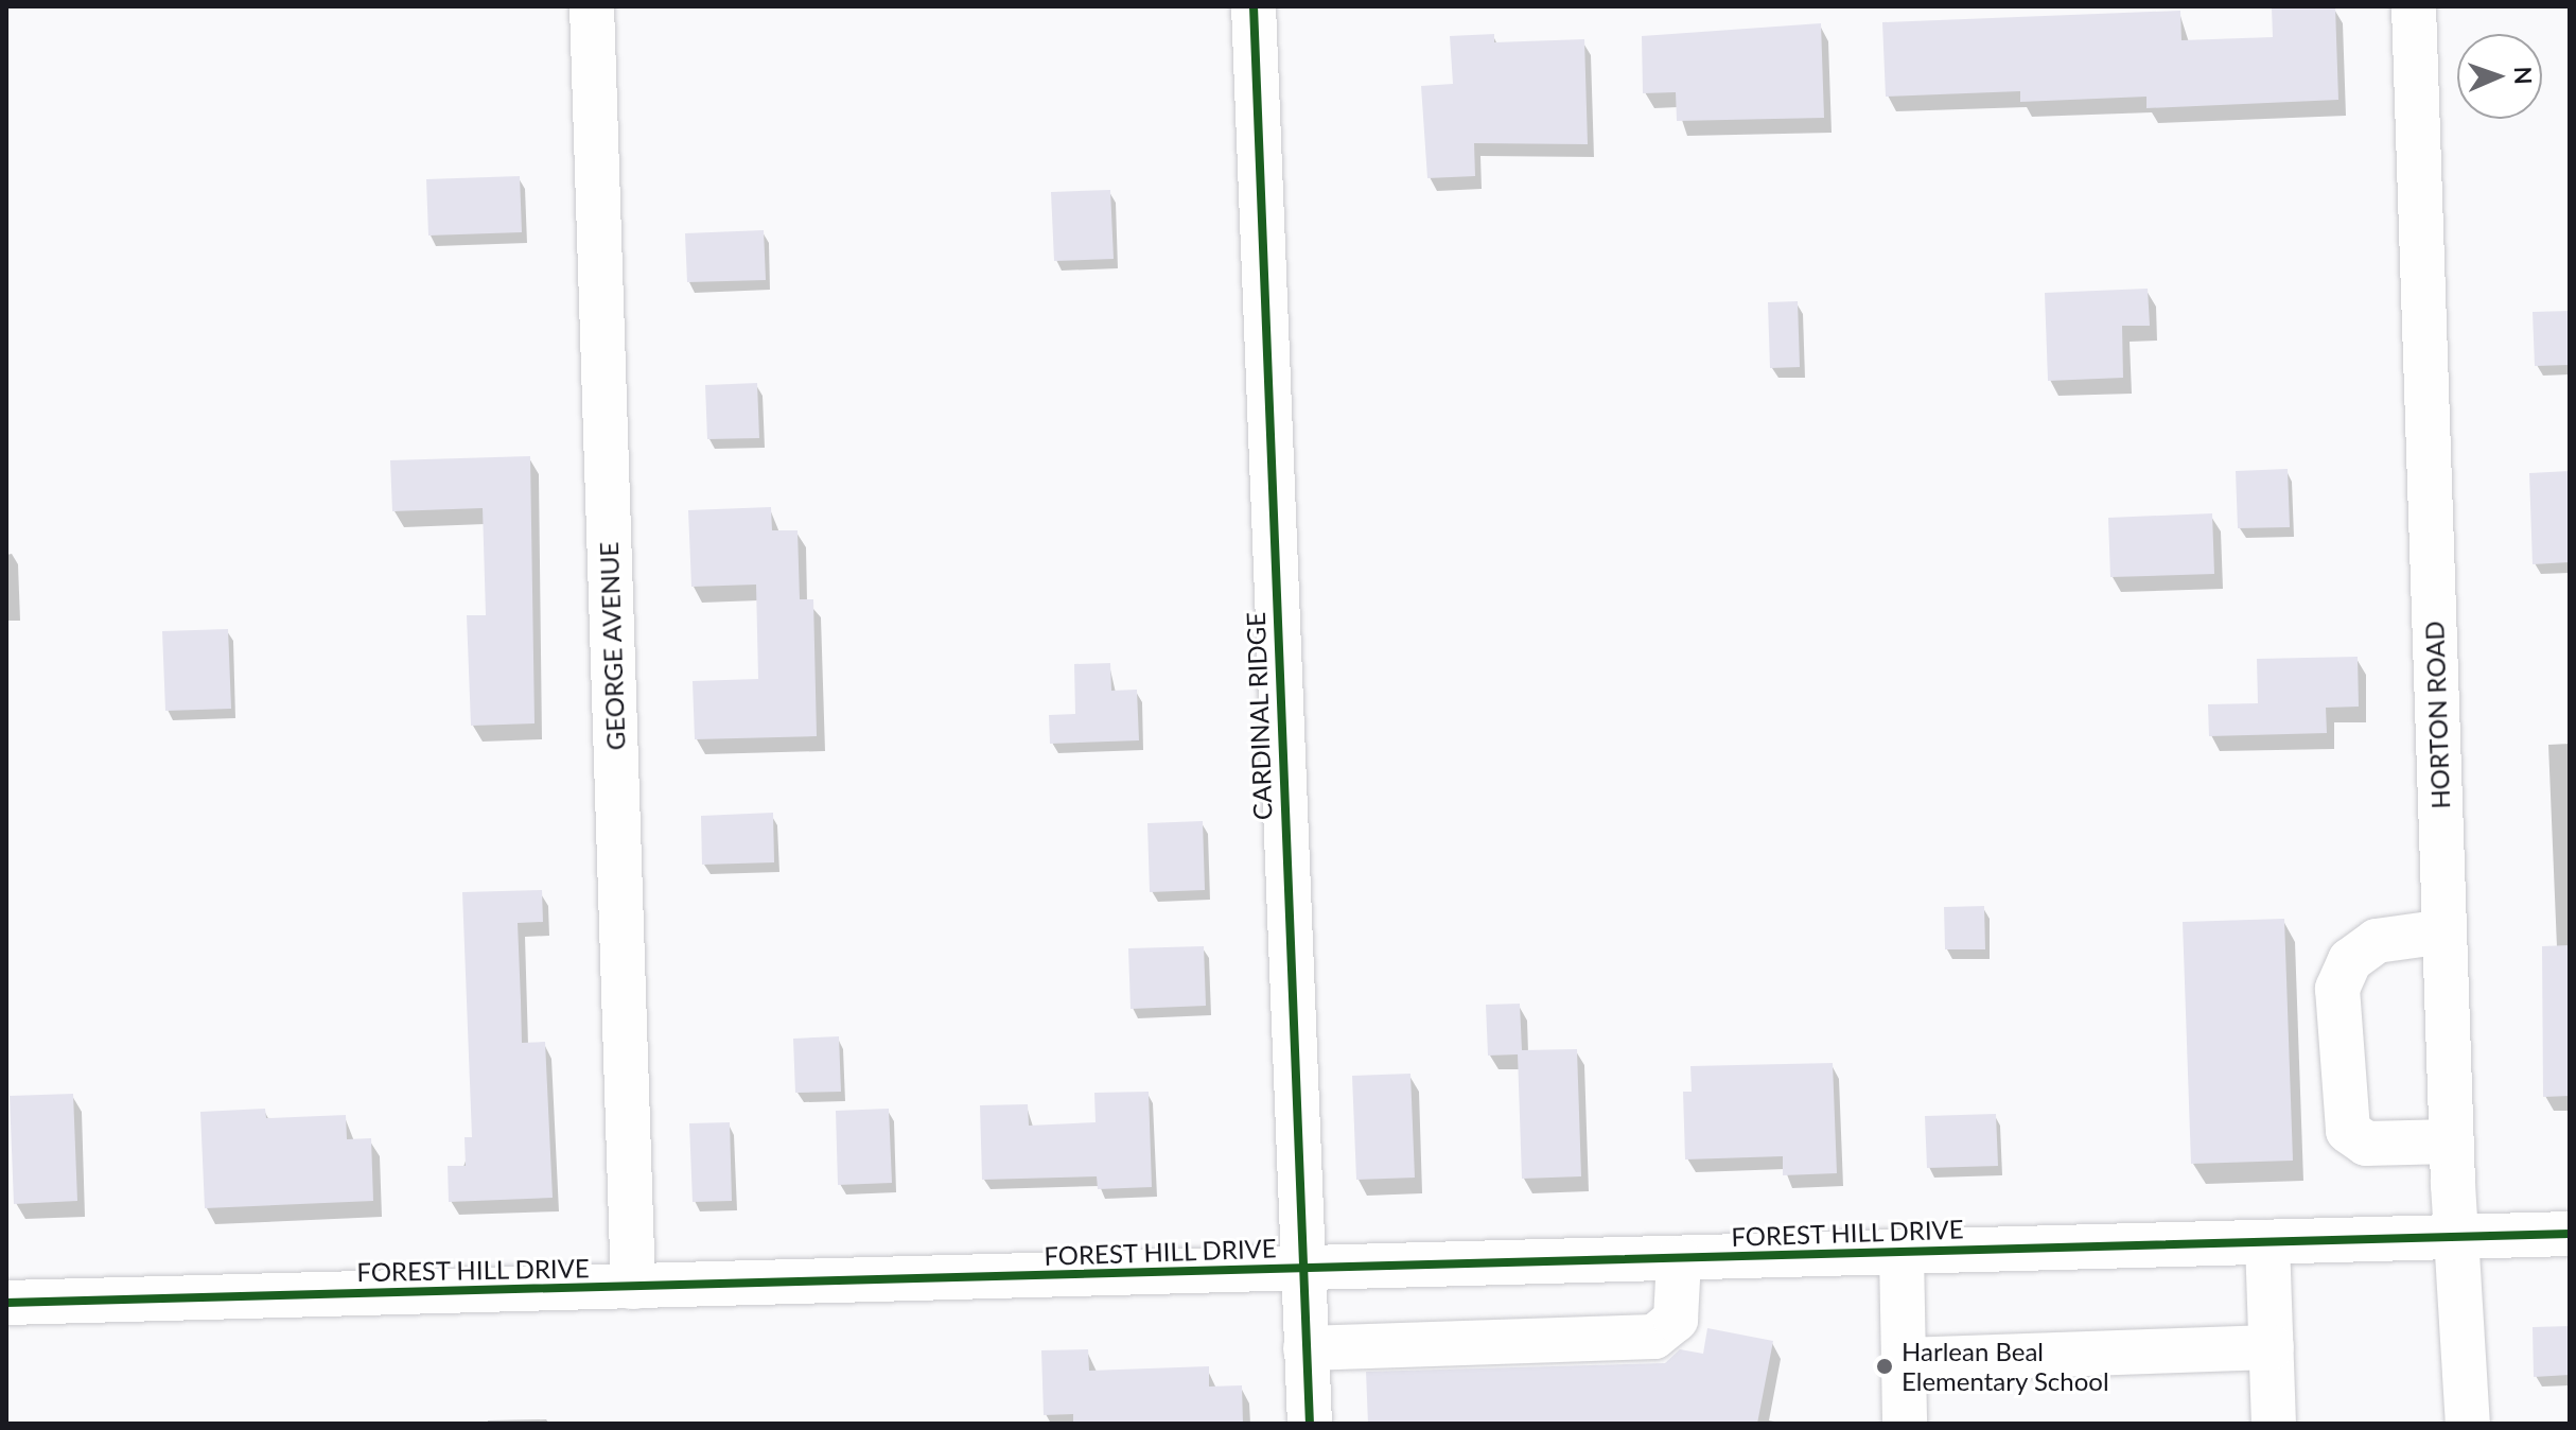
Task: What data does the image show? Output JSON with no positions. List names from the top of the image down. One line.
{"streets":{"street":["GEORGE AVENUE","HORTON ROAD","CARDINAL RIDGE","FOREST HILL DRIVE"]},"crossings":[["GEORGE AVENUE","FOREST HILL DRIVE"],["HORTON ROAD","FOREST HILL DRIVE"],["CARDINAL RIDGE","FOREST HILL DRIVE"]],"places":["Harlean Beal Elementary School"],"north":"right"}
